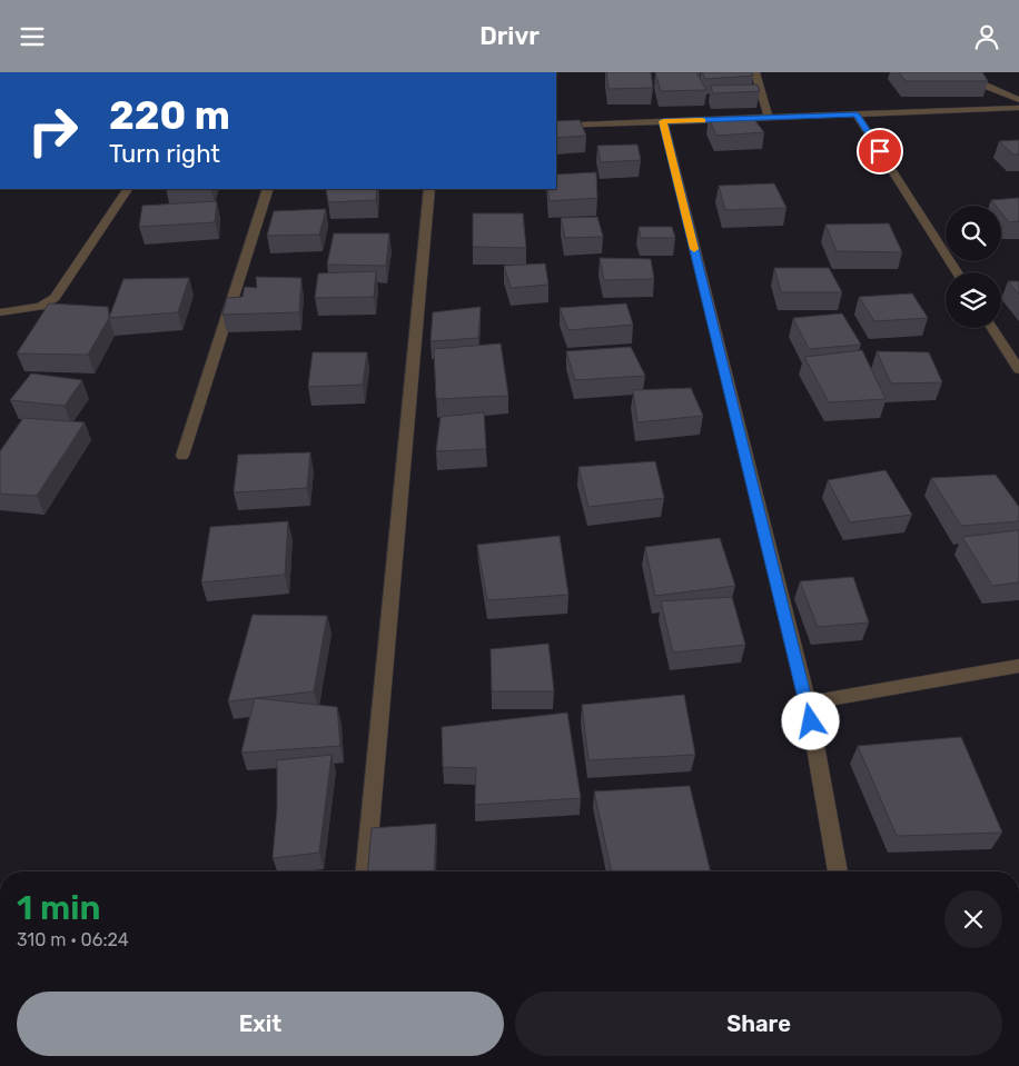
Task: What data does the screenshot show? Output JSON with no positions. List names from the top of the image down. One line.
{"page":{"header":"Drivr","turn":["220 m","Turn right"],"heading":["1 min","310 m · 06:24"],"buttons":["Exit","Share"]}}
